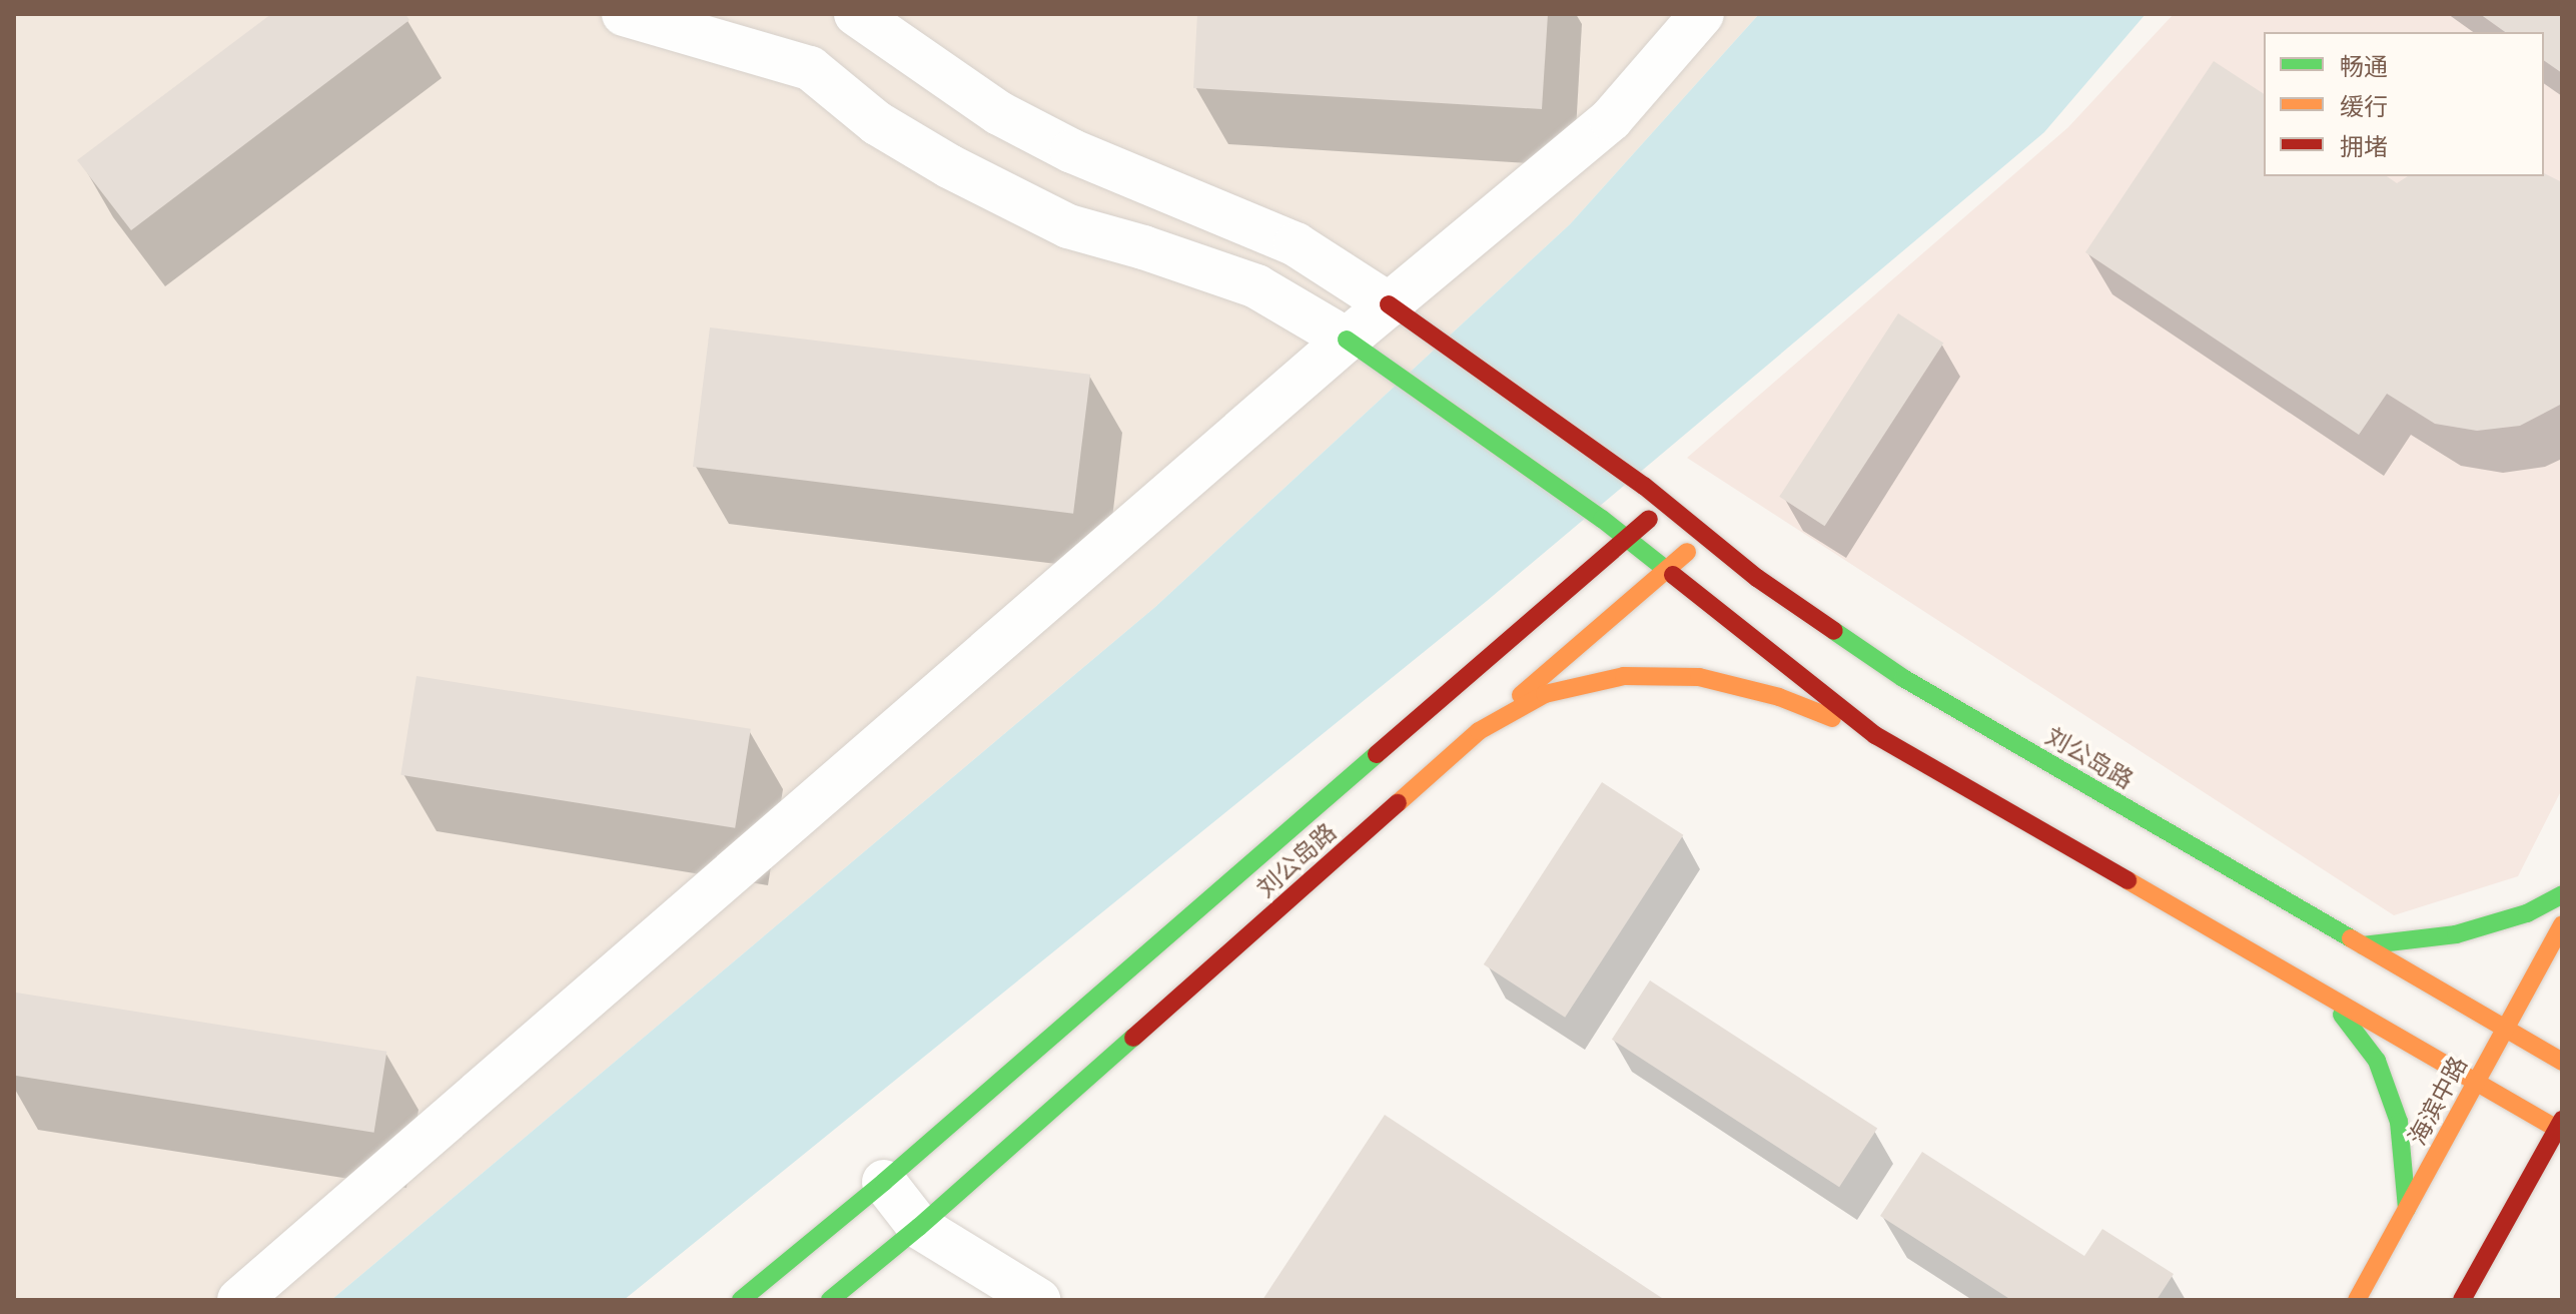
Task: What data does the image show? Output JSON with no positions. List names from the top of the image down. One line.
{"streets":{"main road":["刘公岛路","海滨中路"]},"crossings":[["刘公岛路","海滨中路"]],"legend":["畅通","缓行","拥堵"]}
